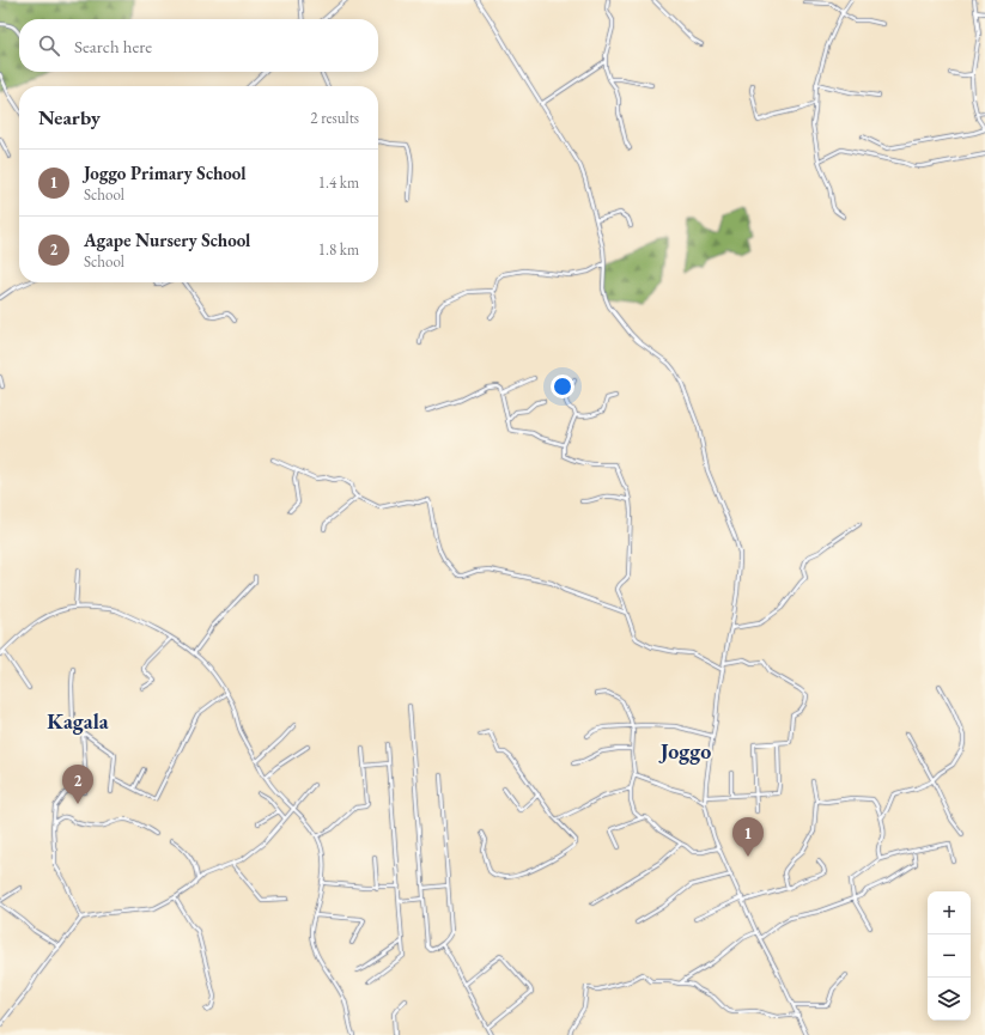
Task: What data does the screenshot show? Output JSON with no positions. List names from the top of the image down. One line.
{"districts":["Kagala","Joggo"],"page":{"search":"Search here","heading":["Nearby","2 results"],"list":[{"mark":"1","name":"Joggo Primary School","note":"School","value":"1.4 km"},{"mark":"2","name":"Agape Nursery School","note":"School","value":"1.8 km"}],"pins":["2","1"],"map_buttons":["+","−"]}}
